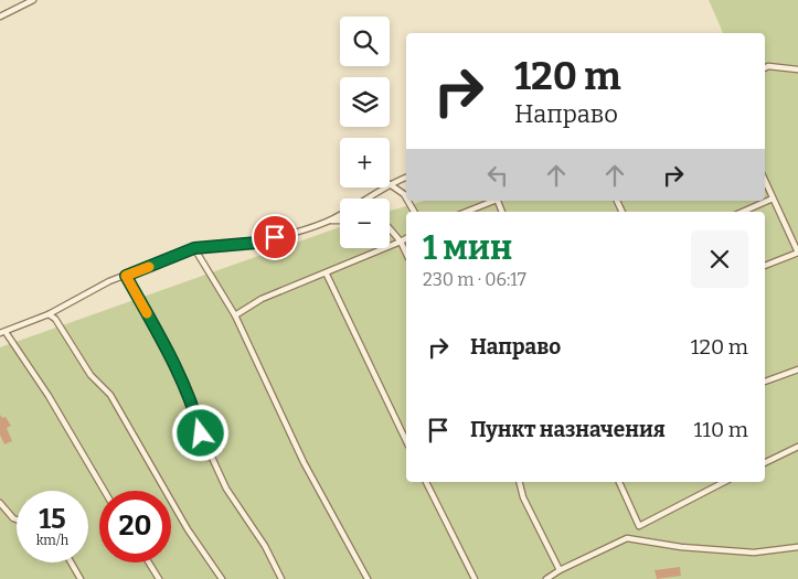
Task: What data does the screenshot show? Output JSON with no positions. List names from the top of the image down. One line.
{"page":{"map_buttons":["+","−"],"turn":["120 m","Направо"],"heading":["1 мин","230 m · 06:17"],"list":[{"name":"Направо","value":"120 m"},{"name":"Пункт назначения","value":"110 m"}],"speed":"15 km/h","limit":"20"}}
